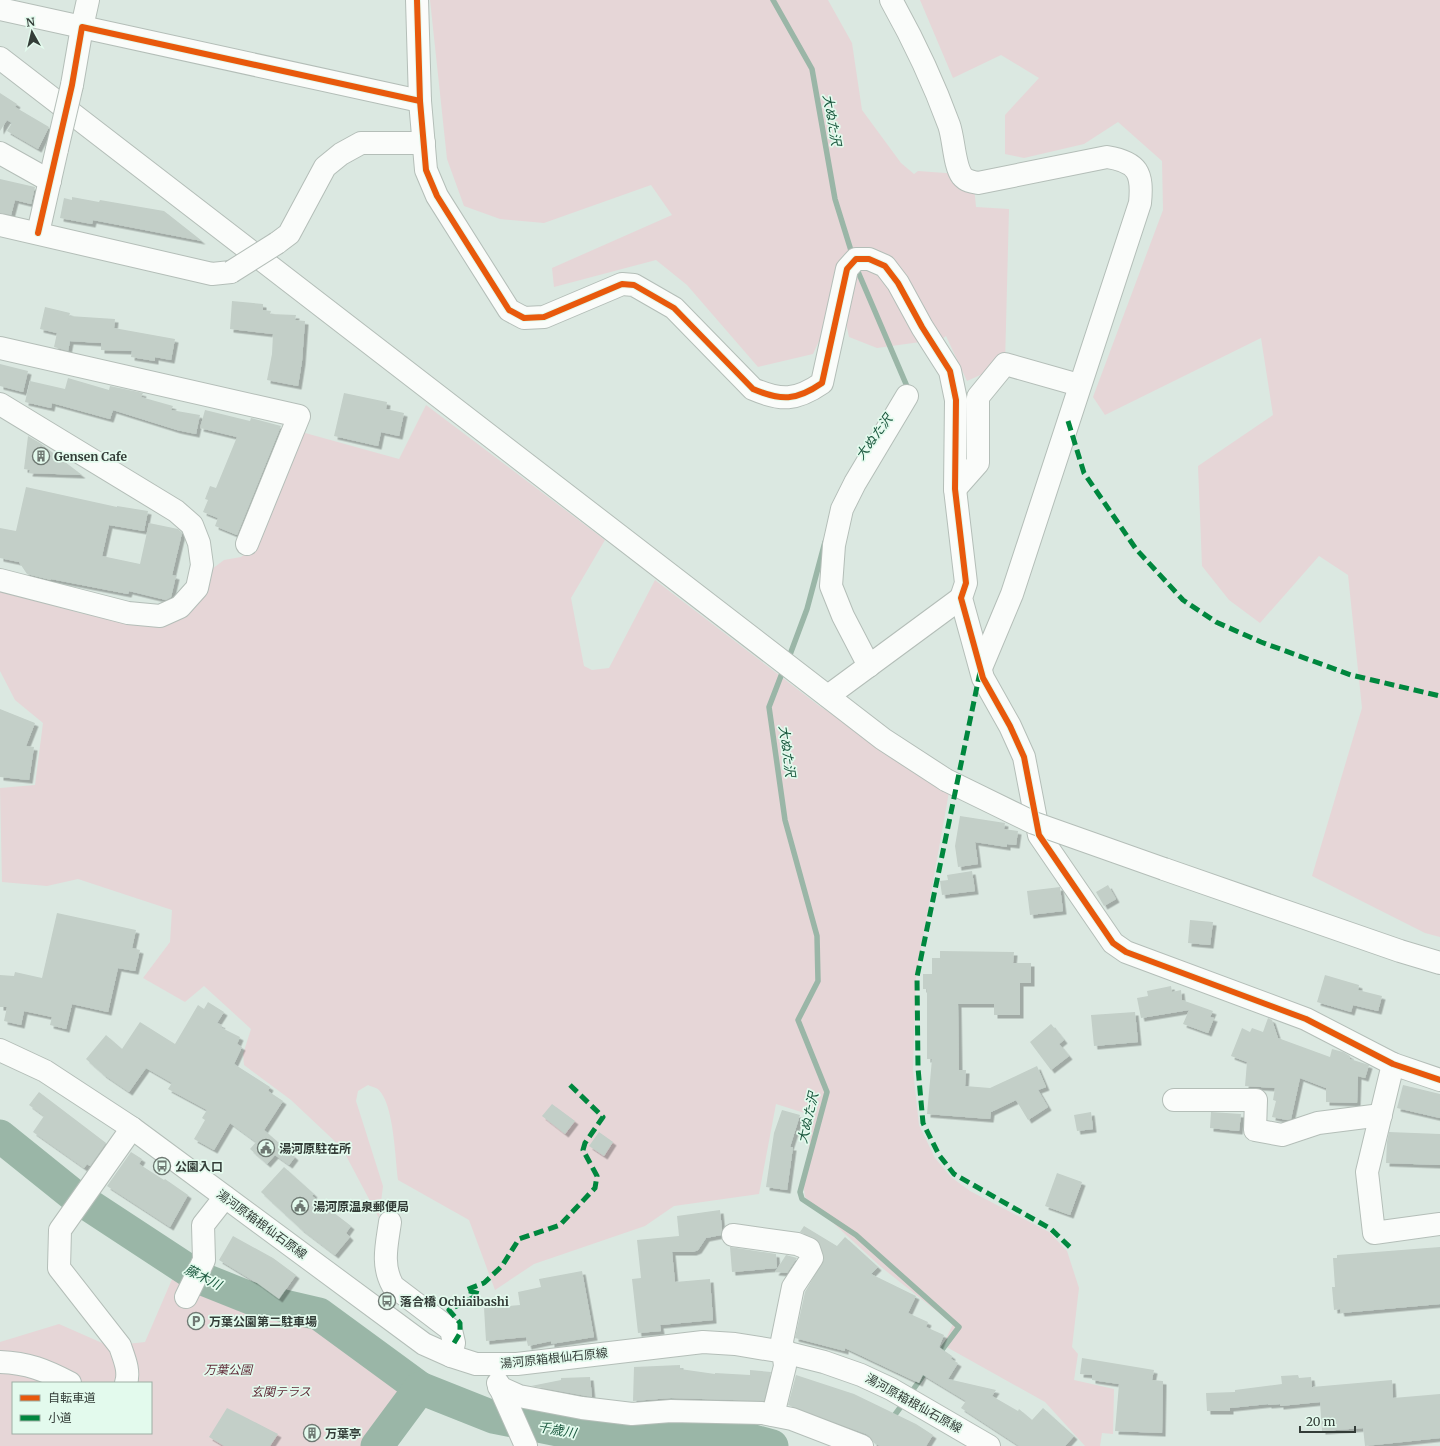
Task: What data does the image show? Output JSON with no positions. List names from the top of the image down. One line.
{"streets":{"street":["湯河原箱根仙石原線"]},"water":["大ぬた沢","藤木川","千歳川"],"parks":["万葉公園","玄関テラス"],"places":{"building":["Gensen Cafe","万葉亭"],"public building":["湯河原駐在所","湯河原温泉郵便局"],"bus stop":["公園入口","落合橋 Ochiaibashi"],"parking":["万葉公園第二駐車場"]},"legend":["自転車道","小道"],"scale_bar":"20 m","north":"top"}
